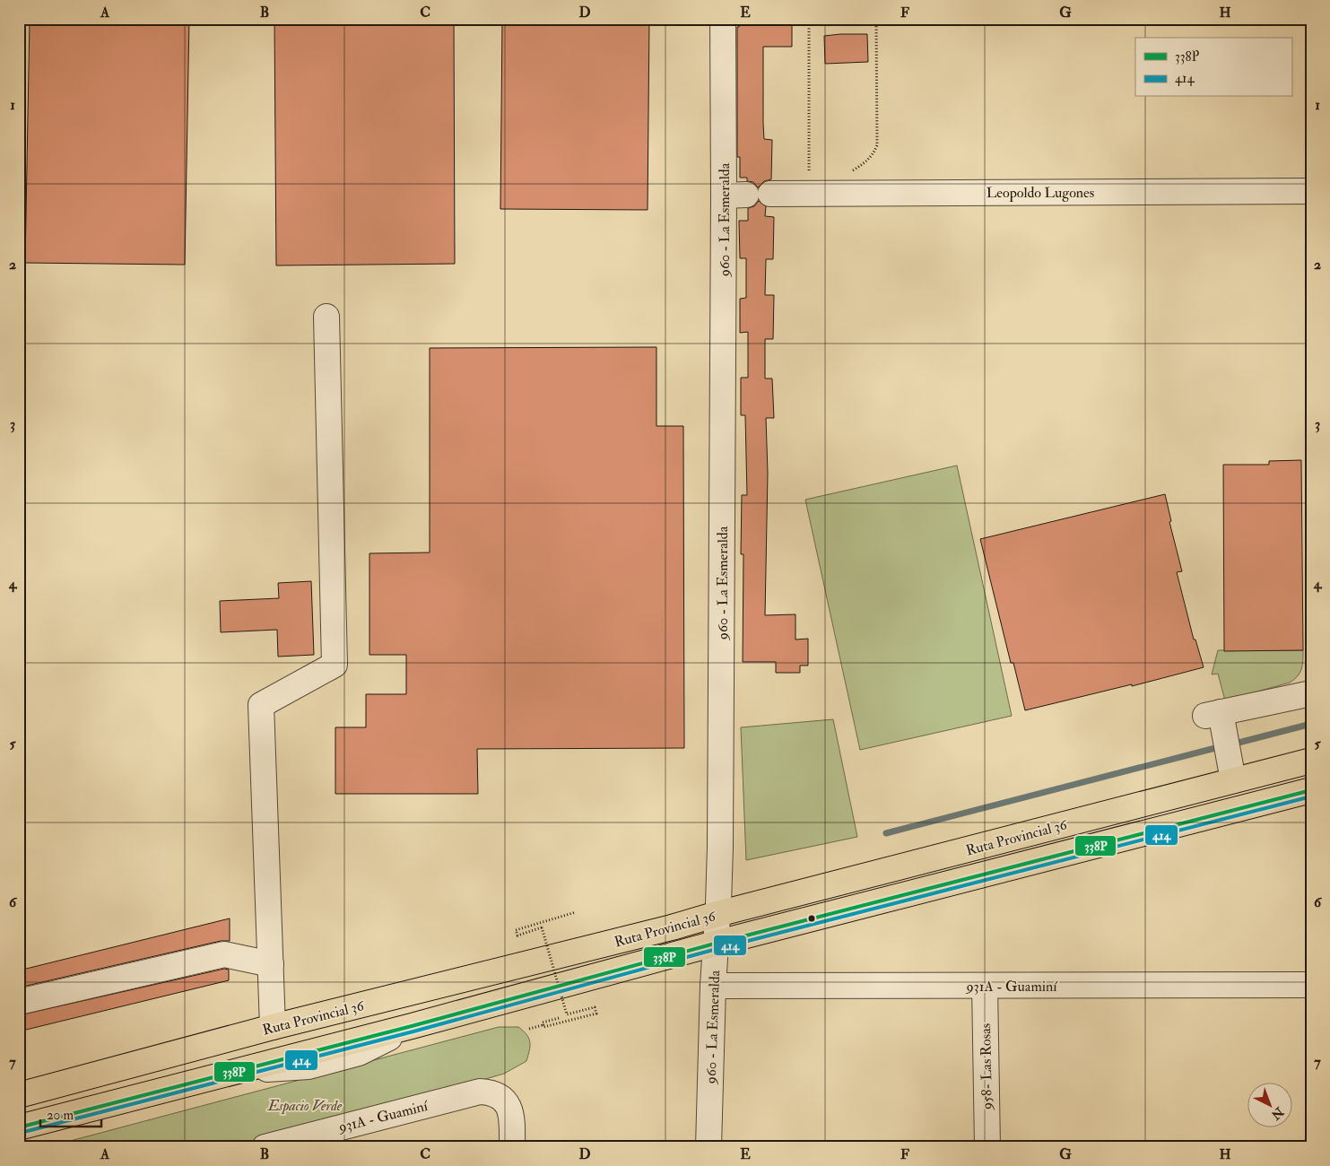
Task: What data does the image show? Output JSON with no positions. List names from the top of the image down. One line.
{"streets":{"main road":["Ruta Provincial 36"],"street":["Leopoldo Lugones","960 - La Esmeralda","931A - Guaminí","958- Las Rosas"]},"crossings":[["960 - La Esmeralda","Ruta Provincial 36"],["960 - La Esmeralda","931A - Guaminí"],["931A - Guaminí","958- Las Rosas"]],"parks":["Espacio Verde"],"lines":["transit line 338P","transit line 414"],"legend":["338P","414"],"scale_bar":"20 m","north":"bottom right","grid":{"columns":["A","B","C","D","E","F","G","H"],"rows":["1","2","3","4","5","6","7"]}}
